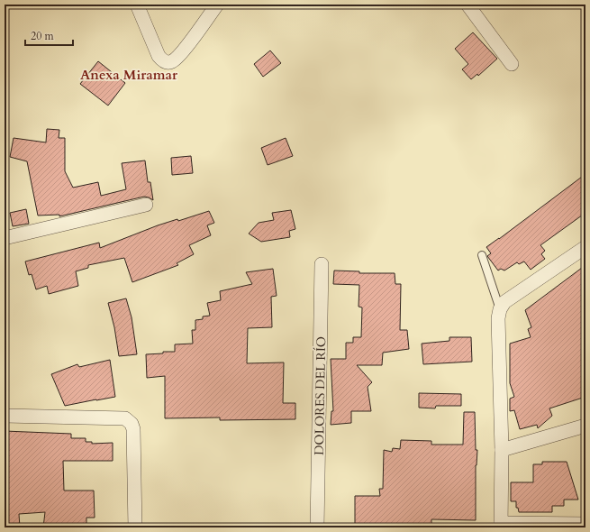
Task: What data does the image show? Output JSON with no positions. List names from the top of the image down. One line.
{"streets":{"street":["DOLORES DEL RÍO"]},"districts":["Anexa Miramar"],"scale_bar":"20 m"}
